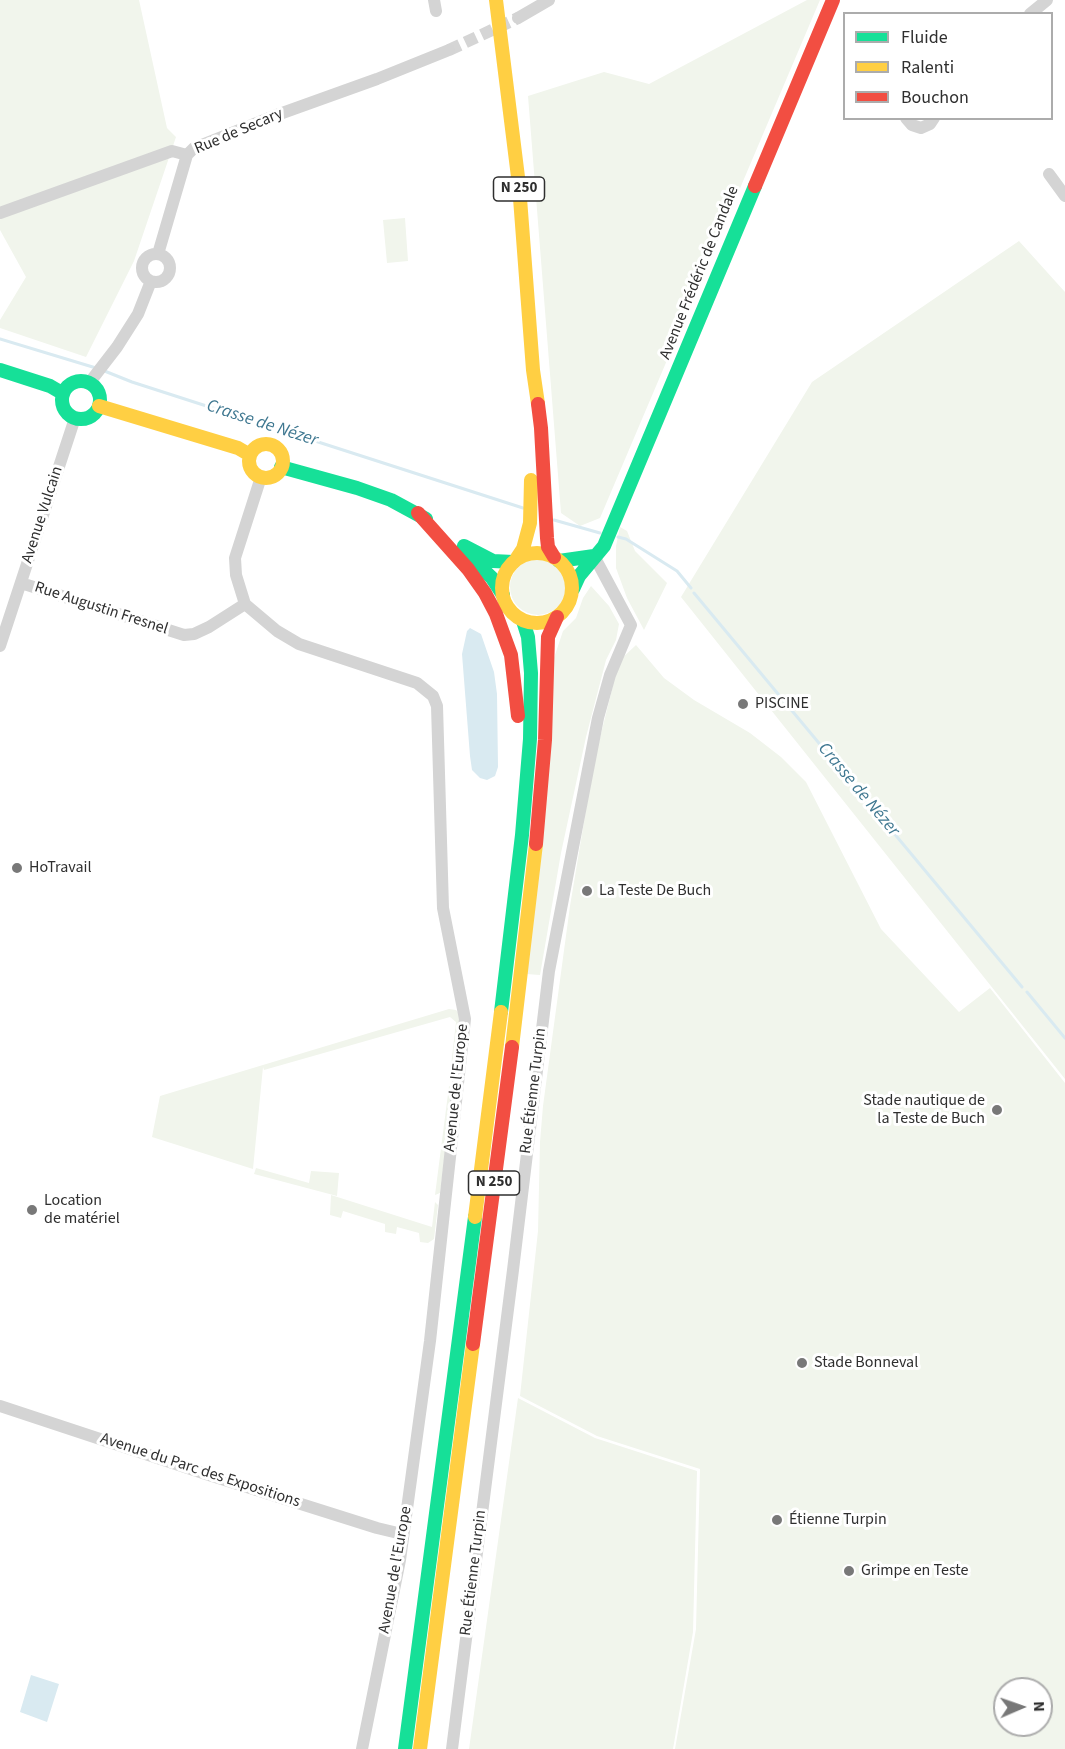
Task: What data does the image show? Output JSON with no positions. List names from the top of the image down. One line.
{"streets":{"main road":["N 250","Avenue Frédéric de Candale"],"street":["Rue de Secary","Avenue Vulcain","Rue Augustin Fresnel","Avenue de l'Europe","Rue Étienne Turpin","Avenue du Parc des Expositions"]},"crossings":[["N 250","Avenue Frédéric de Candale"],["Avenue Frédéric de Candale","Rue Étienne Turpin"],["Avenue Vulcain","Rue Augustin Fresnel"],["Rue Augustin Fresnel","Avenue de l'Europe"],["Avenue de l'Europe","Avenue du Parc des Expositions"]],"water":["Crasse de Nézer"],"places":["PISCINE","HoTravail","La Teste De Buch","Stade nautique de la Teste de Buch","Location de matériel","Stade Bonneval","Étienne Turpin","Grimpe en Teste"],"legend":["Fluide","Ralenti","Bouchon"],"north":"right"}
